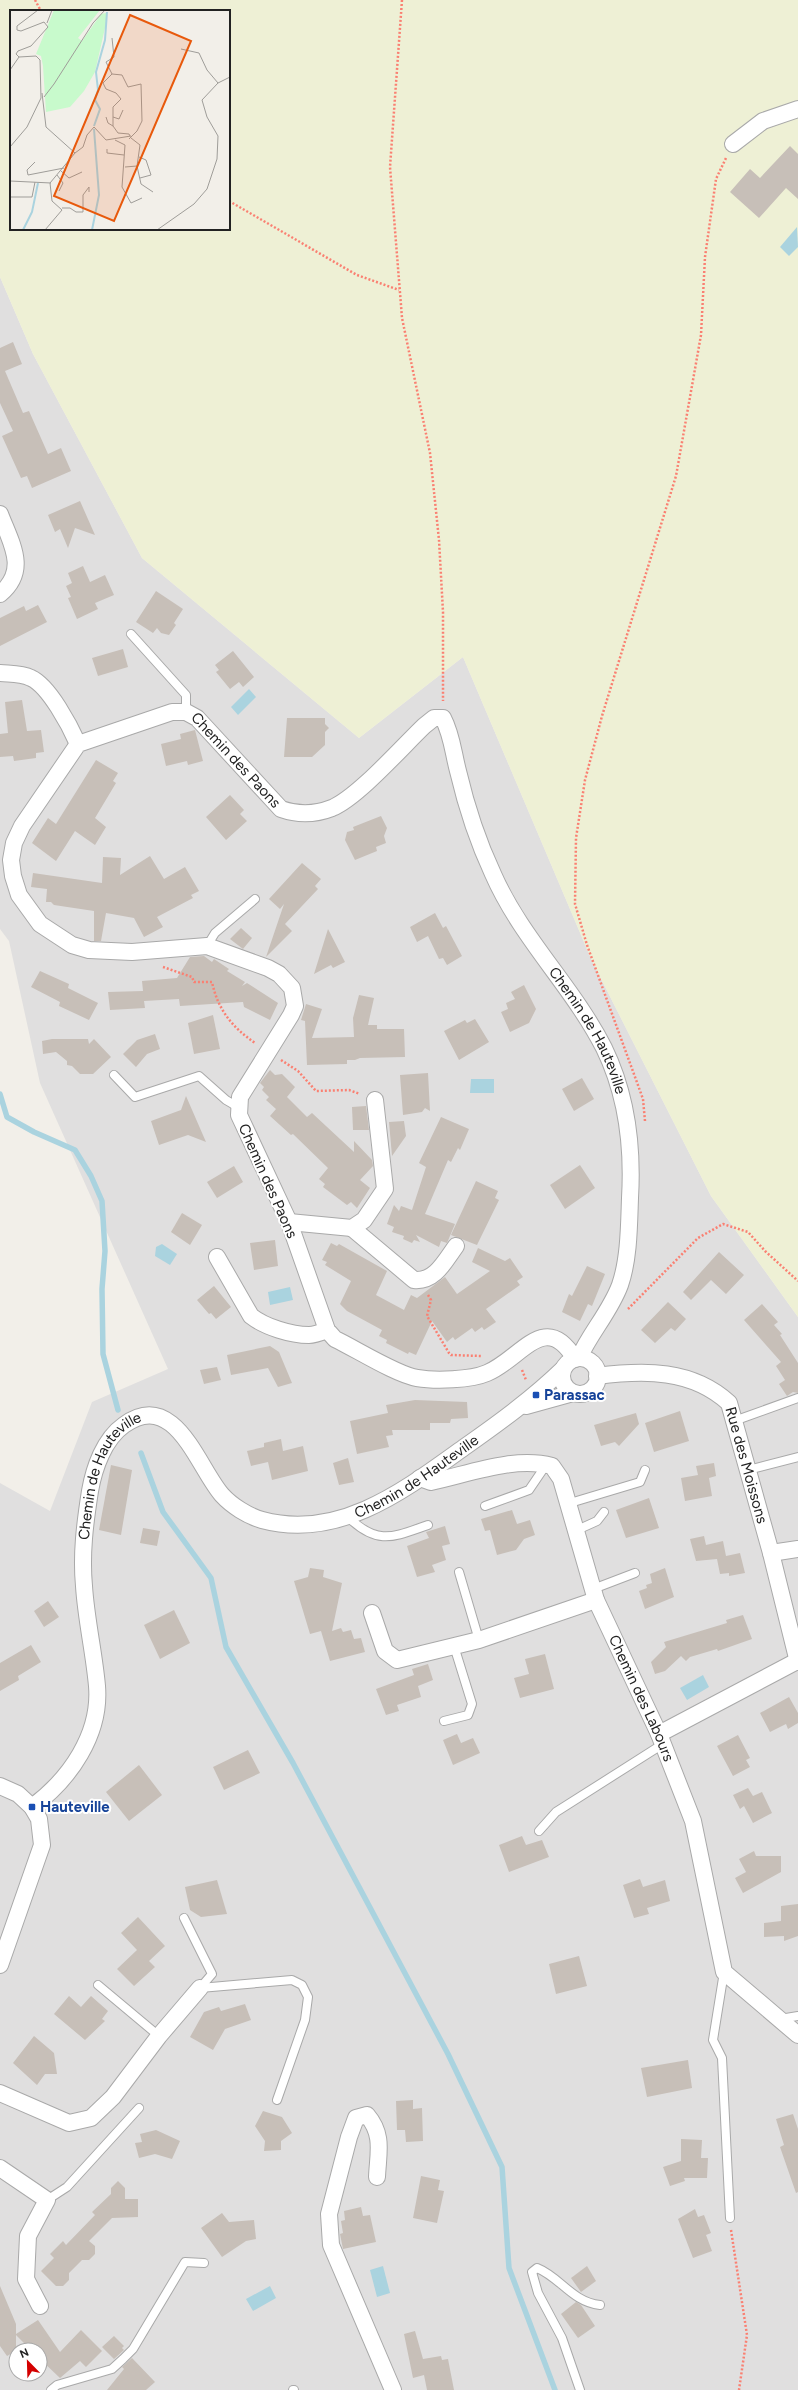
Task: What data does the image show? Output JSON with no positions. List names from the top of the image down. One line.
{"streets":{"street":["Chemin des Paons","Chemin de Hauteville","Rue des Moissons","Chemin des Labours"]},"crossings":[["Chemin des Paons","Chemin de Hauteville"],["Chemin de Hauteville","Rue des Moissons"]],"places":{"transit":["Parassac","Hauteville"]},"north":"top left"}
